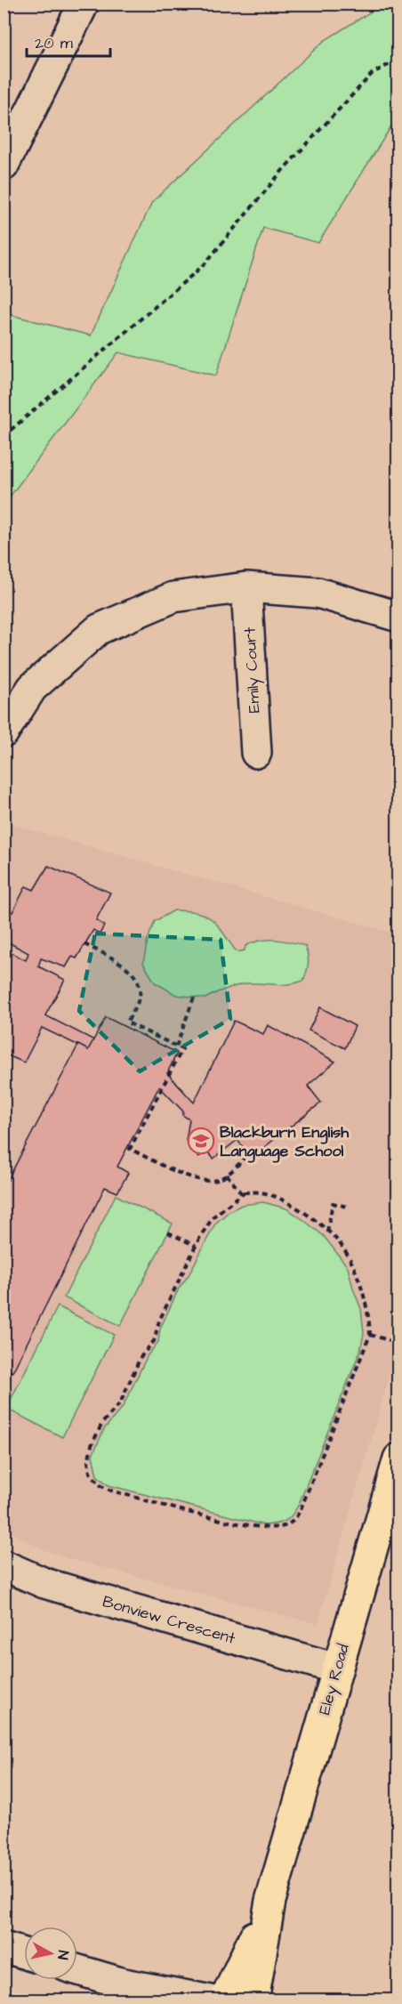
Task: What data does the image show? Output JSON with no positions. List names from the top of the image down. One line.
{"streets":{"main road":["Eley Road"],"street":["Emily Court","Bonview Crescent"]},"crossings":[["Bonview Crescent","Eley Road"]],"places":{"school or university":["Blackburn English Language School"]},"scale_bar":"20 m","north":"right"}
